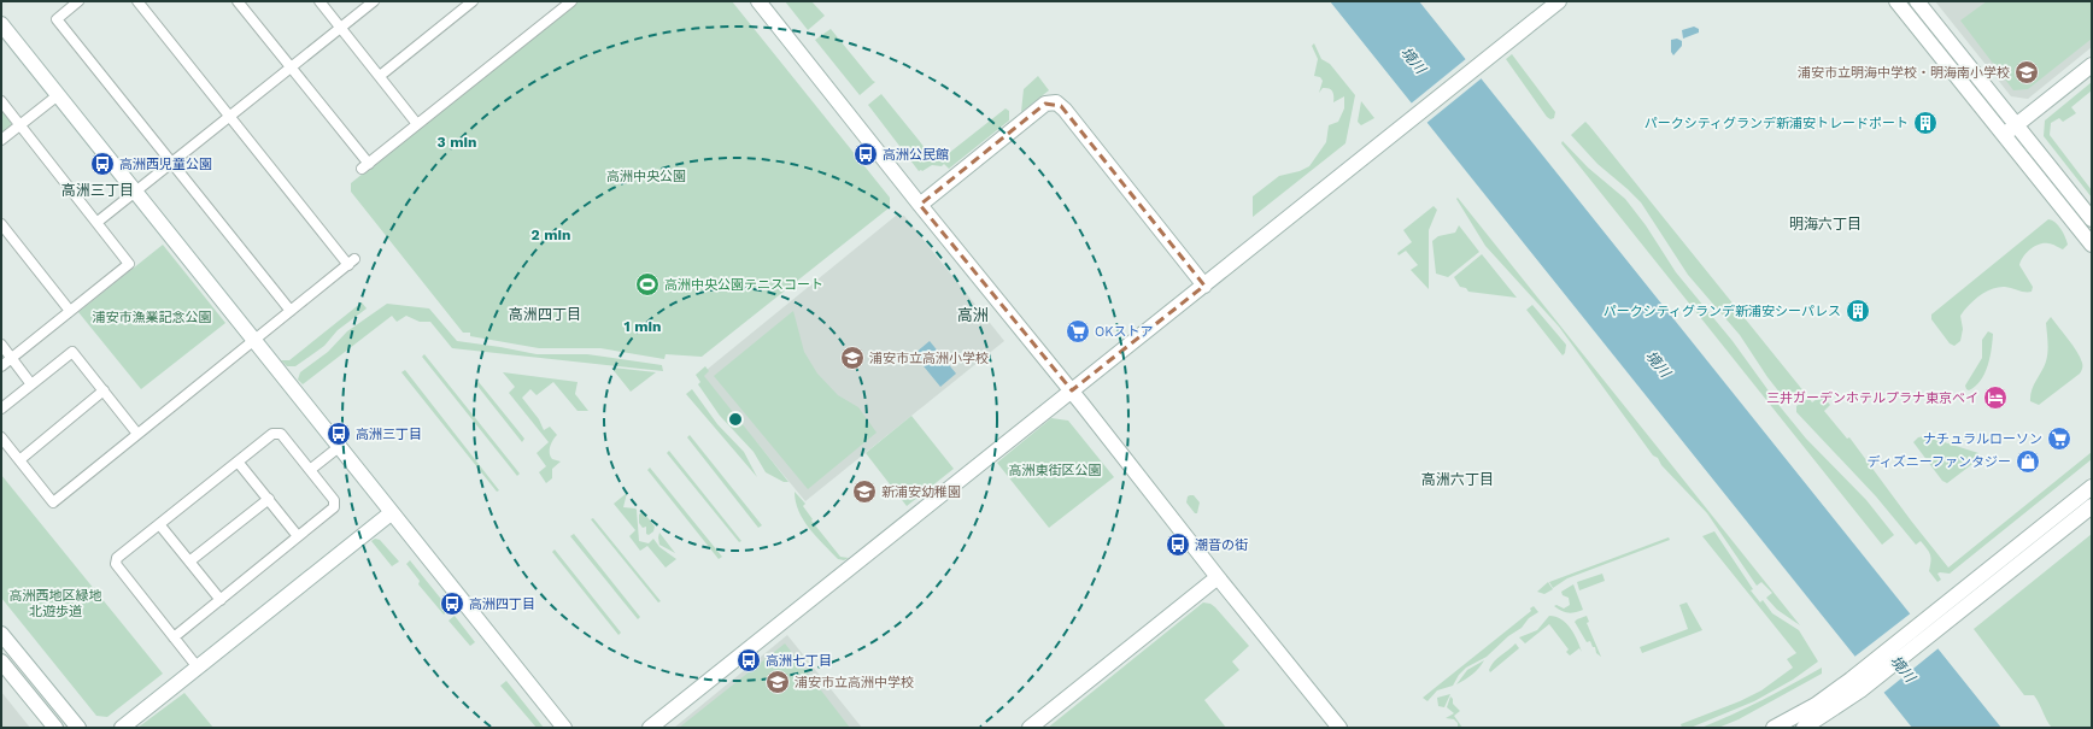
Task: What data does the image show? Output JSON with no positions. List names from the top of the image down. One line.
{"districts":["高洲三丁目","明海六丁目","高洲四丁目","高洲","高洲六丁目"],"water":["境川"],"parks":["高洲中央公園","浦安市漁業記念公園","高洲東街区公園","高洲西地区緑地 北遊歩道"],"places":{"school or university":["浦安市立明海中学校・明海南小学校","浦安市立高洲小学校","新浦安幼稚園","浦安市立高洲中学校"],"building":["パークシティグランデ新浦安トレードポート","パークシティグランデ新浦安シーパレス"],"bus stop":["高洲公民館","高洲西児童公園","高洲三丁目","潮音の街","高洲四丁目","高洲七丁目"],"sports":["高洲中央公園テニスコート"],"supermarket":["OKストア","ナチュラルローソン"],"hotel":["三井ガーデンホテルプラナ東京ベイ"],"shop":["ディズニーファンタジー"]},"rings":["3 min","2 min","1 min"]}
